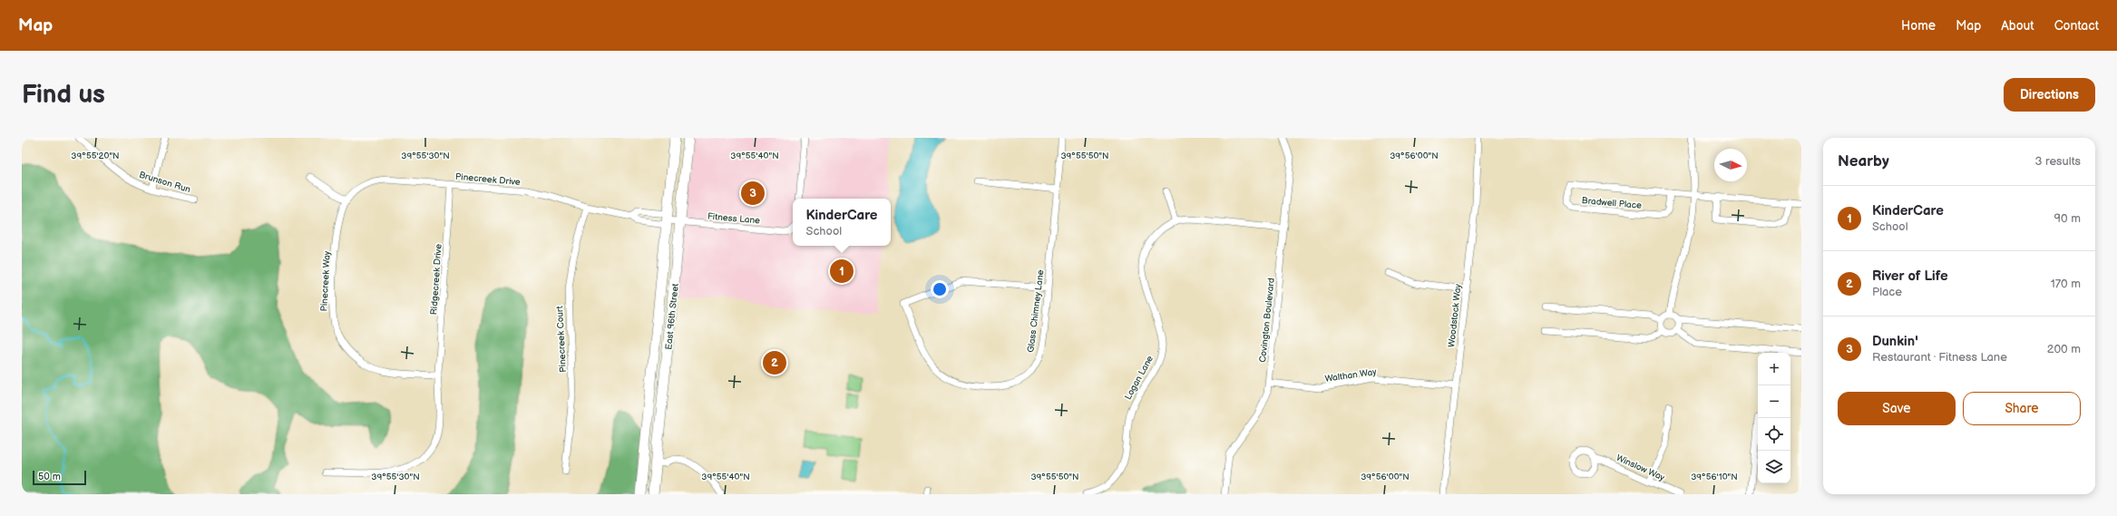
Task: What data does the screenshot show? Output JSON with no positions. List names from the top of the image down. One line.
{"streets":{"main road":["East 96th Street"],"street":["Pinecreek Drive","Brunson Run","Bradwell Place","Fitness Lane","Ridgecreek Drive","Pinecreek Way","Glass Chimney Lane","Woodstock Way","Covington Boulevard","Pinecreek Court","Walthan Way","Logan Lane","Winslow Way"]},"crossings":[["Pinecreek Drive","Fitness Lane"],["Pinecreek Drive","Ridgecreek Drive"],["Pinecreek Drive","Pinecreek Way"],["Pinecreek Drive","East 96th Street"],["Pinecreek Drive","Pinecreek Court"],["Fitness Lane","East 96th Street"],["Ridgecreek Drive","Pinecreek Way"],["Woodstock Way","Walthan Way"],["Covington Boulevard","Walthan Way"],["Covington Boulevard","Logan Lane"]],"scale_bar":"50 m","north":"right","page":{"header":"Map","nav":["Home","Map","About","Contact"],"buttons":["Directions",["Save","Share"]],"title":"Find us","heading":["Nearby","3 results"],"pins":["3","1","2"],"list":[{"mark":"1","name":"KinderCare","note":"School","value":"90 m"},{"mark":"2","name":"River of Life","note":"Place","value":"170 m"},{"mark":"3","name":"Dunkin'","note":"Restaurant · Fitness Lane","value":"200 m"}],"popup":["KinderCare","School"],"map_buttons":["+","−"],"scale":"50 m"},"coordinates":["39°55'20\"N","39°55'30\"N","39°55'40\"N","39°55'50\"N","39°56'00\"N","39°56'10\"N"]}
